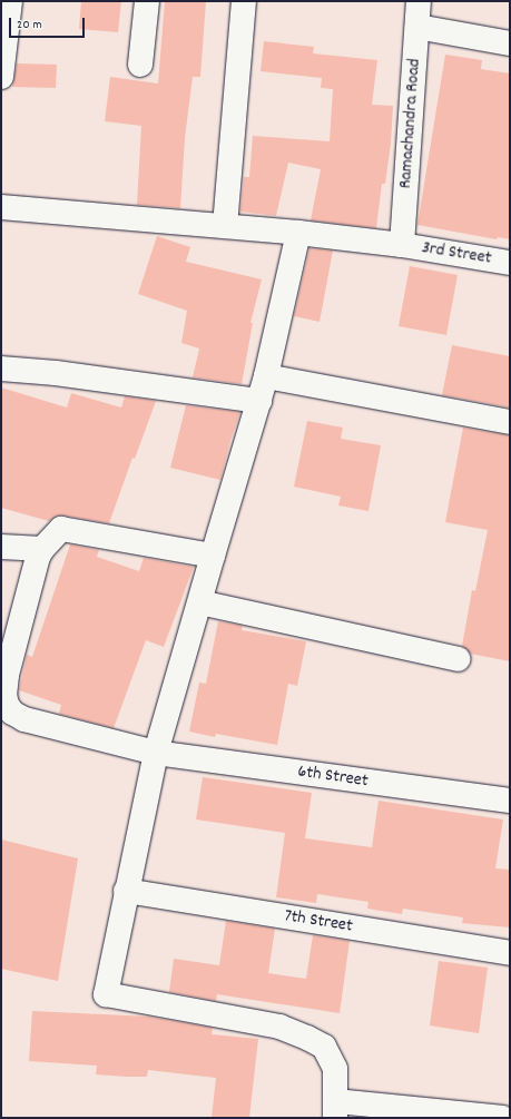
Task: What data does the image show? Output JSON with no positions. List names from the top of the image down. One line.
{"streets":{"street":["Ramachandra Road","3rd Street","6th Street","7th Street"]},"crossings":[["Ramachandra Road","3rd Street"]],"scale_bar":"20 m"}
